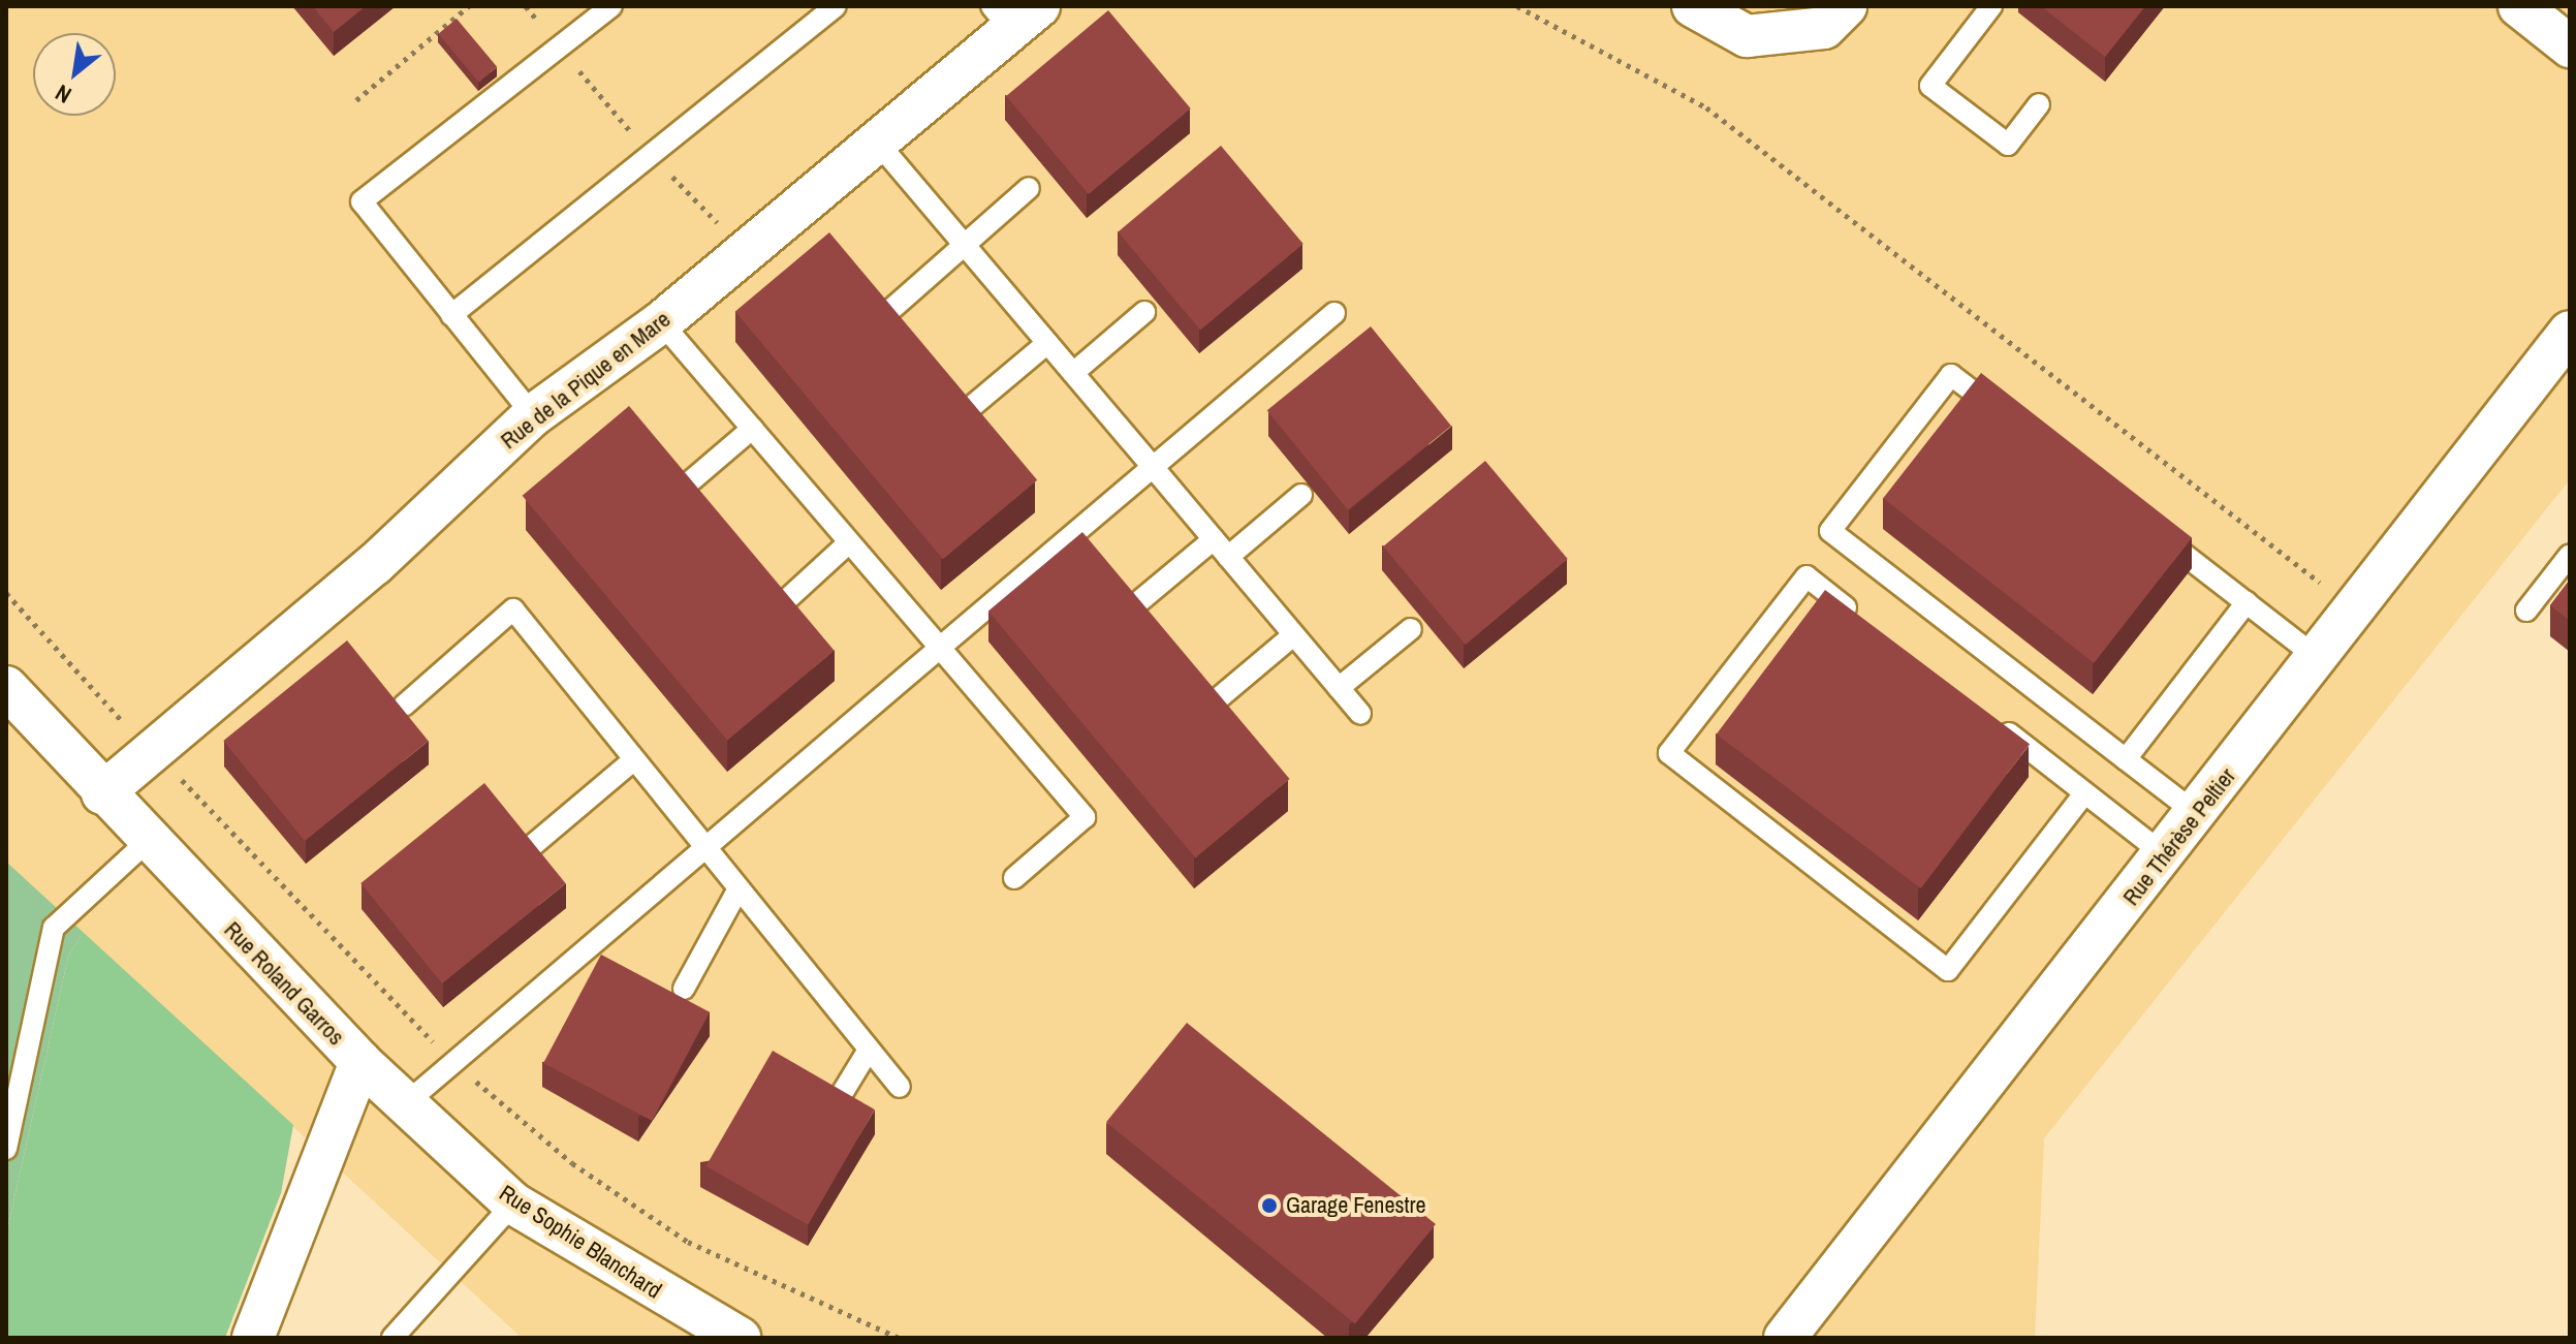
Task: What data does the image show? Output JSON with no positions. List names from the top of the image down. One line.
{"streets":{"street":["Rue de la Pique en Mare","Rue Thérèse Peltier","Rue Roland Garros","Rue Sophie Blanchard"]},"crossings":[["Rue de la Pique en Mare","Rue Roland Garros"],["Rue Roland Garros","Rue Sophie Blanchard"]],"places":["Garage Fenestre"],"north":"bottom left"}
